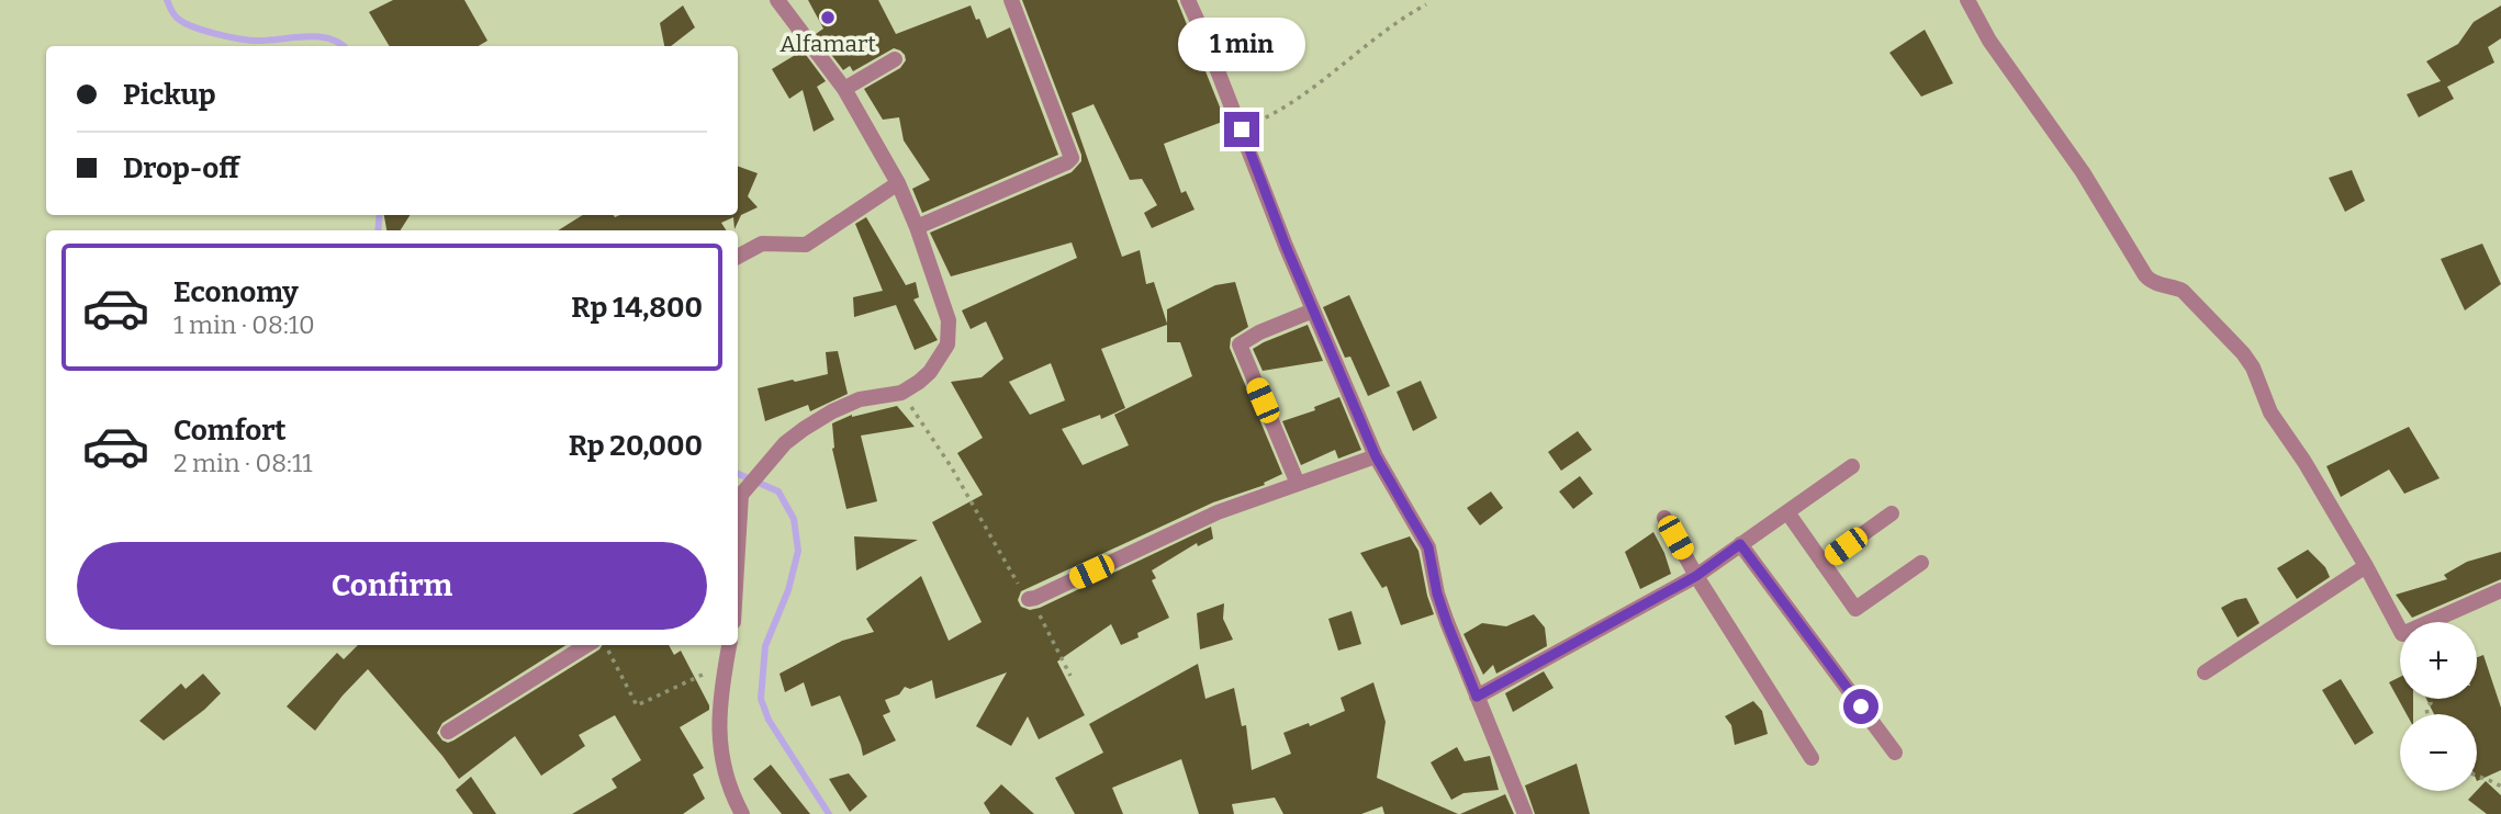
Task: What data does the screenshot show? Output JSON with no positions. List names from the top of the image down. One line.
{"places":["Alfamart"],"page":{"bubble":"1 min","banner":["Pickup","Drop-off"],"list":[{"name":"Economy","note":"1 min · 08:10","value":"Rp 14,800"},{"name":"Comfort","note":"2 min · 08:11","value":"Rp 20,000"}],"buttons":"Confirm","map_buttons":["+","−"]}}
